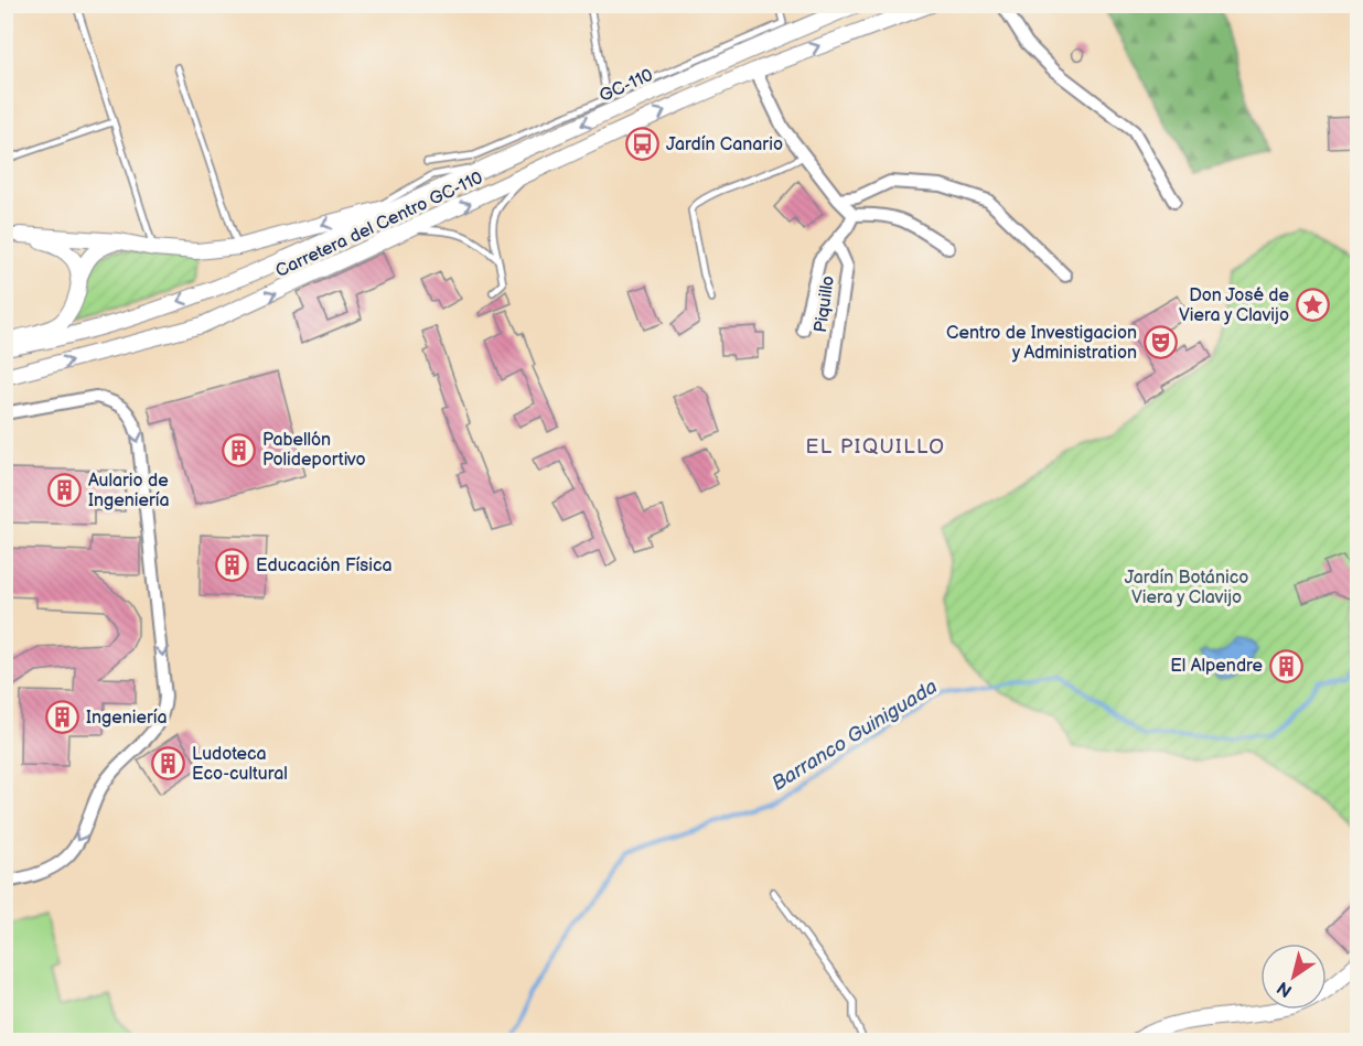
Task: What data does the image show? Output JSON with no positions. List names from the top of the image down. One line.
{"streets":{"main road":["GC-110","Carretera del Centro GC-110"],"street":["Piquillo"]},"crossings":[["GC-110","Carretera del Centro GC-110"]],"districts":["EL PIQUILLO"],"water":["Barranco Guiniguada"],"parks":["Jardín Botánico Viera y Clavijo"],"places":{"bus stop":["Jardín Canario"],"place":["Don José de Viera y Clavijo"],"theatre":["Centro de Investigacion y Administration"],"building":["Pabellón Polideportivo","Aulario de Ingeniería","Educación Física","El Alpendre","Ingeniería","Ludoteca Eco-cultural"]},"north":"bottom left"}
